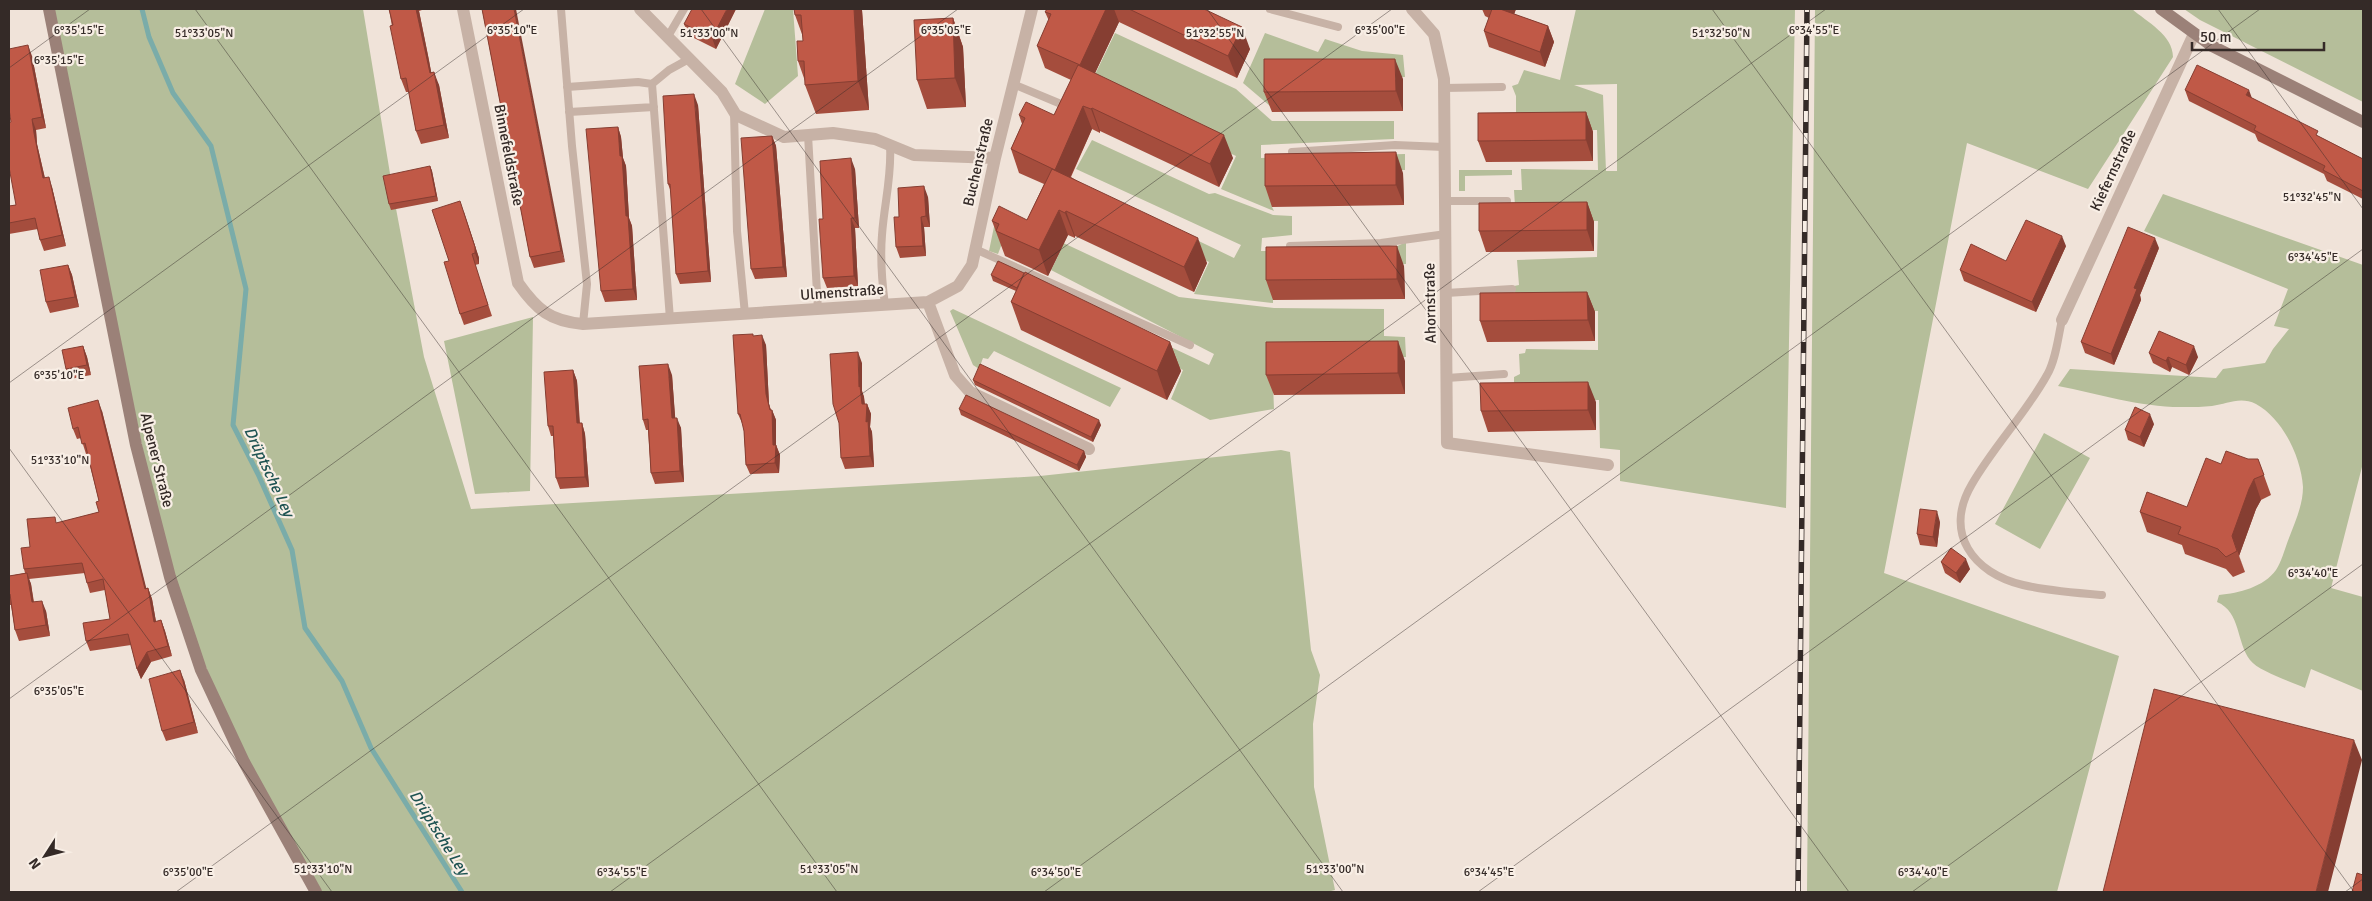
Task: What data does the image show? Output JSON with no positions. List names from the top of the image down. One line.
{"streets":{"street":["Binnefeldstraße","Buchenstraße","Kiefernstraße","Ulmenstraße","Ahornstraße","Alpener Straße"]},"crossings":[["Binnefeldstraße","Ulmenstraße"],["Buchenstraße","Ulmenstraße"]],"water":["Drüptsche Ley"],"scale_bar":"50 m","north":"bottom left","coordinates":["6°35'15\"E","6°35'10\"E","6°35'05\"E","6°35'00\"E","6°34'55\"E","51°33'05\"N","51°33'00\"N","51°32'55\"N","51°32'50\"N","51°32'45\"N","6°34'45\"E","51°33'10\"N","6°34'40\"E","6°34'50\"E"]}
